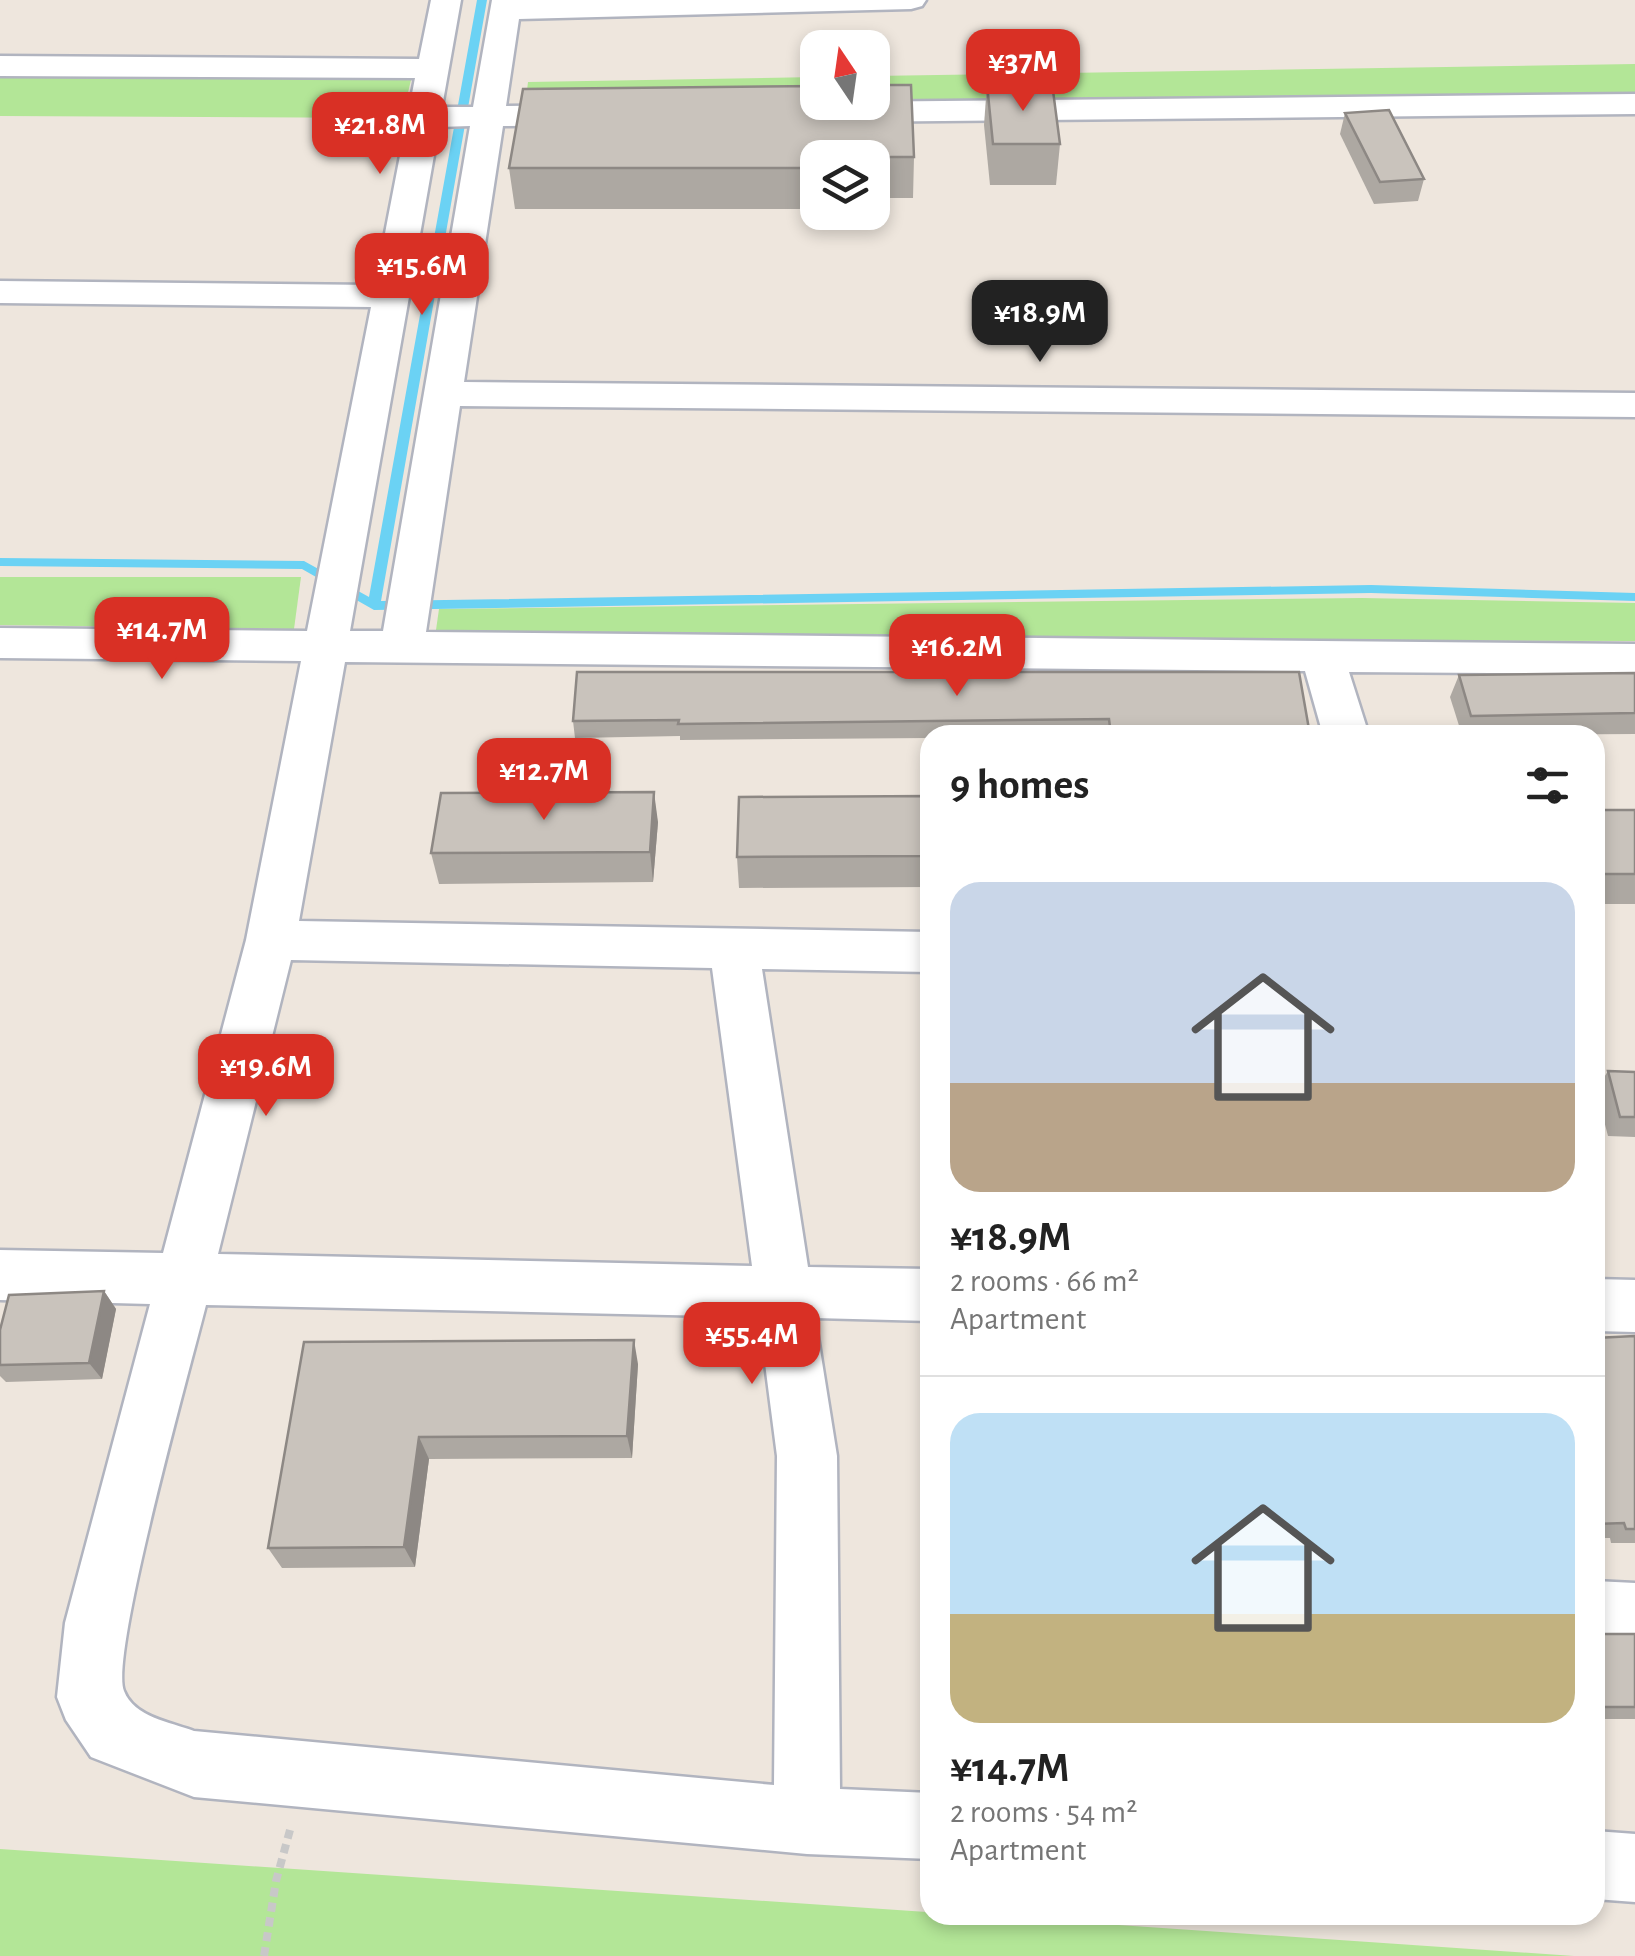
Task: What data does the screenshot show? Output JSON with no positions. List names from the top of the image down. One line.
{"north":"top","page":{"price":["¥37M","¥21.8M","¥15.6M","¥18.9M","¥14.7M","¥16.2M","¥12.7M","¥19.6M","¥55.4M"],"heading":"9 homes","list":[{"name":"¥18.9M","note":"2 rooms · 66 m² · Apartment"},{"name":"¥14.7M","note":"2 rooms · 54 m² · Apartment"}]}}
